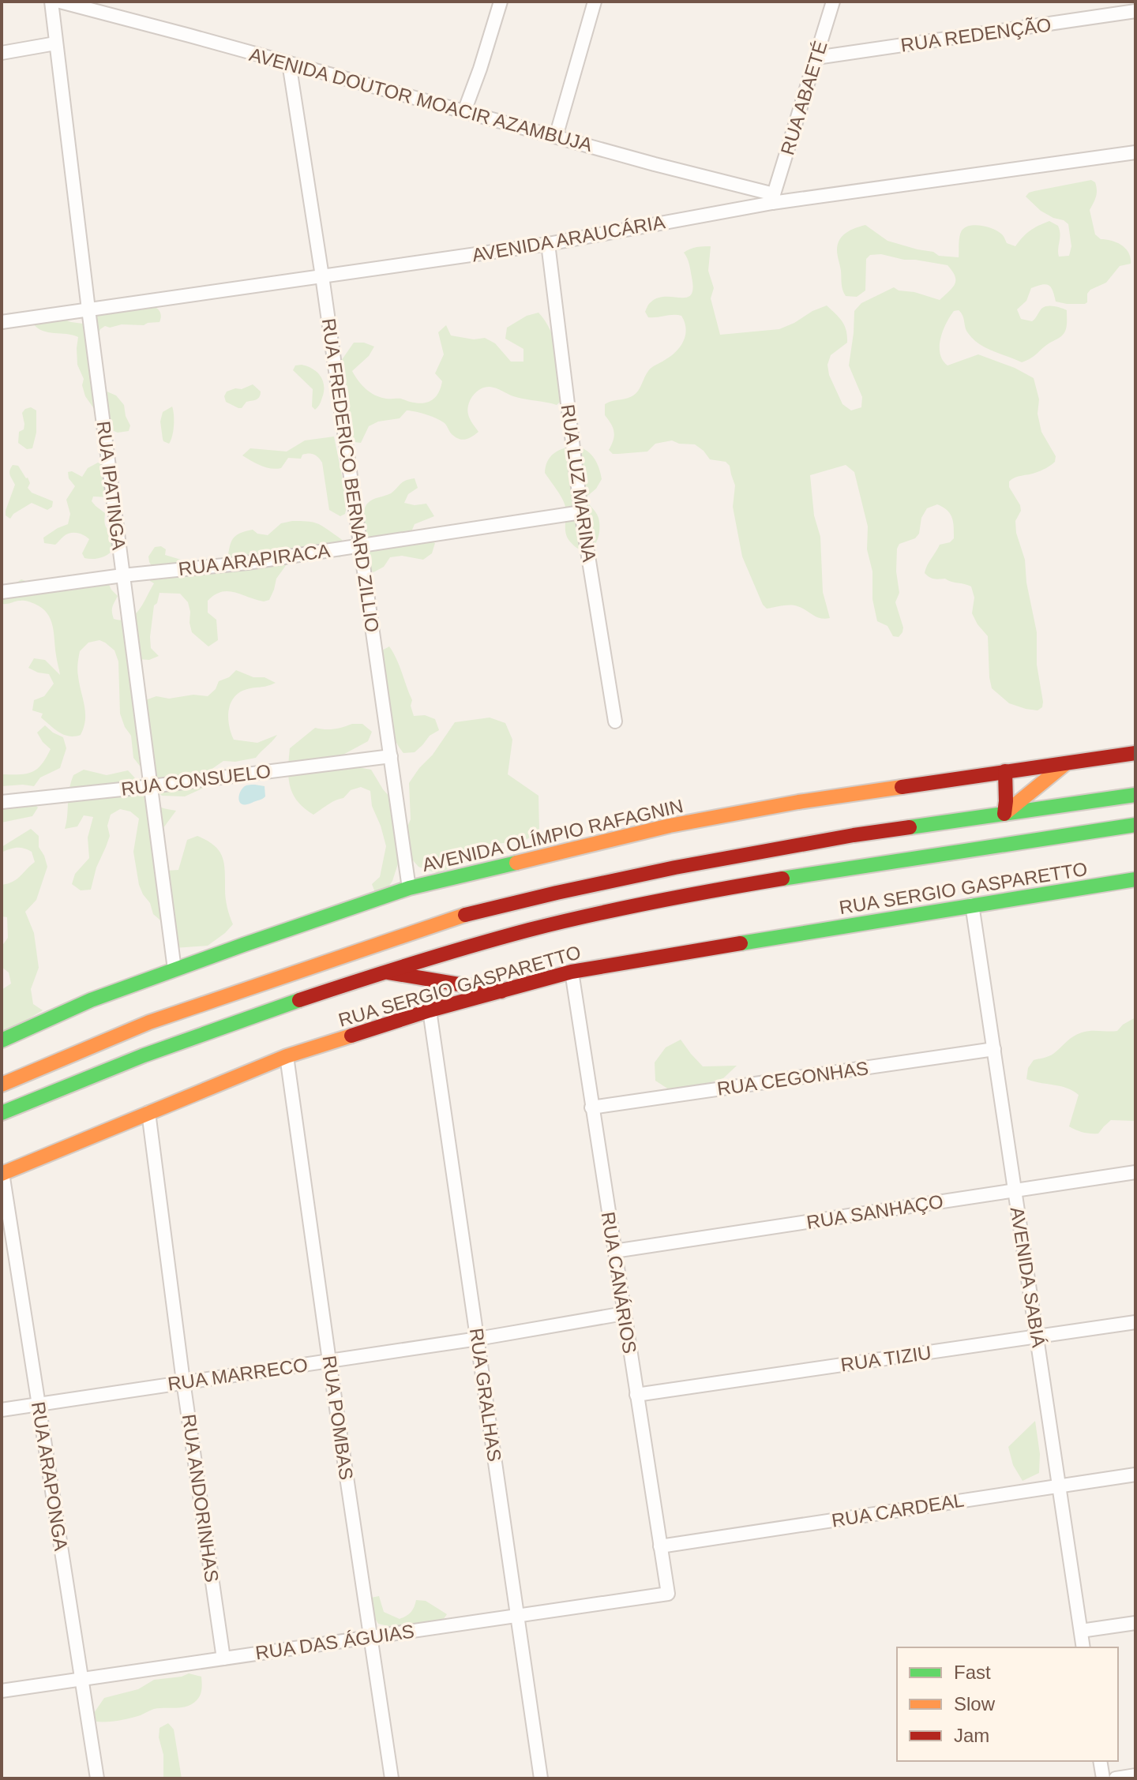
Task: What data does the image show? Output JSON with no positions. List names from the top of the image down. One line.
{"streets":{"main road":["AVENIDA OLÍMPIO RAFAGNIN","RUA SERGIO GASPARETTO"],"street":["RUA REDENÇÃO","RUA ABAETÉ","AVENIDA DOUTOR MOACIR AZAMBUJA","AVENIDA ARAUCÁRIA","RUA FREDERICO BERNARD ZILLIO","RUA LUZ MARINA","RUA IPATINGA","RUA ARAPIRACA","RUA CONSUELO","RUA CEGONHAS","RUA SANHAÇO","AVENIDA SABIÁ","RUA CANÁRIOS","RUA TIZIU","RUA MARRECO","RUA GRALHAS","RUA POMBAS","RUA ARAPONGA","RUA ANDORINHAS","RUA CARDEAL","RUA DAS ÁGUIAS"]},"crossings":[["RUA REDENÇÃO","RUA ABAETÉ"],["RUA ABAETÉ","AVENIDA DOUTOR MOACIR AZAMBUJA"],["RUA ABAETÉ","AVENIDA ARAUCÁRIA"],["AVENIDA DOUTOR MOACIR AZAMBUJA","AVENIDA ARAUCÁRIA"],["AVENIDA DOUTOR MOACIR AZAMBUJA","RUA FREDERICO BERNARD ZILLIO"],["AVENIDA ARAUCÁRIA","RUA FREDERICO BERNARD ZILLIO"],["AVENIDA ARAUCÁRIA","RUA LUZ MARINA"],["AVENIDA ARAUCÁRIA","RUA IPATINGA"],["RUA FREDERICO BERNARD ZILLIO","RUA ARAPIRACA"],["RUA FREDERICO BERNARD ZILLIO","RUA CONSUELO"],["RUA FREDERICO BERNARD ZILLIO","AVENIDA OLÍMPIO RAFAGNIN"],["RUA LUZ MARINA","RUA ARAPIRACA"],["RUA IPATINGA","RUA ARAPIRACA"],["RUA IPATINGA","RUA CONSUELO"],["RUA IPATINGA","AVENIDA OLÍMPIO RAFAGNIN"],["RUA SERGIO GASPARETTO","AVENIDA SABIÁ"],["RUA SERGIO GASPARETTO","RUA CANÁRIOS"],["RUA SERGIO GASPARETTO","RUA GRALHAS"],["RUA SERGIO GASPARETTO","RUA POMBAS"],["RUA SERGIO GASPARETTO","RUA ARAPONGA"],["RUA SERGIO GASPARETTO","RUA ANDORINHAS"],["RUA CEGONHAS","AVENIDA SABIÁ"],["RUA CEGONHAS","RUA CANÁRIOS"],["RUA SANHAÇO","AVENIDA SABIÁ"],["RUA SANHAÇO","RUA CANÁRIOS"],["AVENIDA SABIÁ","RUA TIZIU"],["AVENIDA SABIÁ","RUA CARDEAL"],["RUA CANÁRIOS","RUA TIZIU"],["RUA CANÁRIOS","RUA MARRECO"],["RUA CANÁRIOS","RUA CARDEAL"],["RUA CANÁRIOS","RUA DAS ÁGUIAS"],["RUA MARRECO","RUA GRALHAS"],["RUA MARRECO","RUA POMBAS"],["RUA MARRECO","RUA ARAPONGA"],["RUA MARRECO","RUA ANDORINHAS"],["RUA GRALHAS","RUA DAS ÁGUIAS"],["RUA POMBAS","RUA DAS ÁGUIAS"],["RUA ARAPONGA","RUA DAS ÁGUIAS"],["RUA ANDORINHAS","RUA DAS ÁGUIAS"]],"legend":["Fast","Slow","Jam"]}
